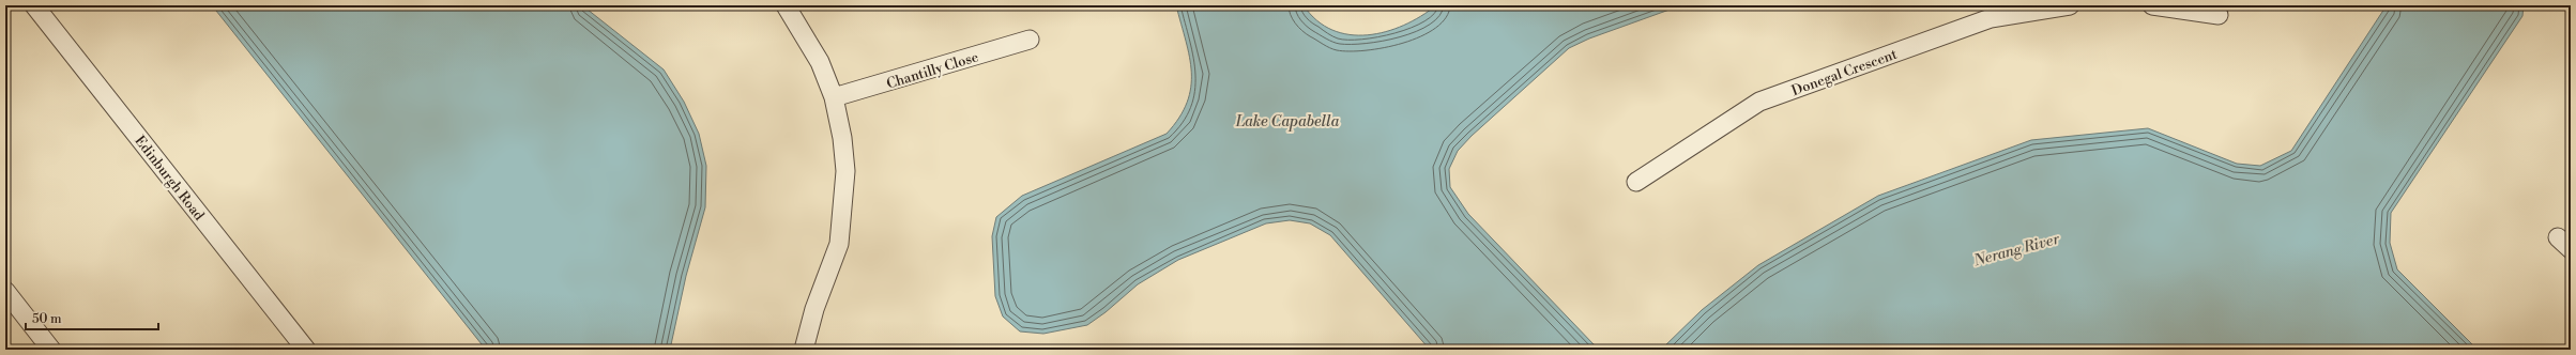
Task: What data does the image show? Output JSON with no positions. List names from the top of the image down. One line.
{"streets":{"street":["Chantilly Close","Donegal Crescent","Edinburgh Road"]},"water":["Lake Capabella","Nerang River"],"scale_bar":"50 m"}
